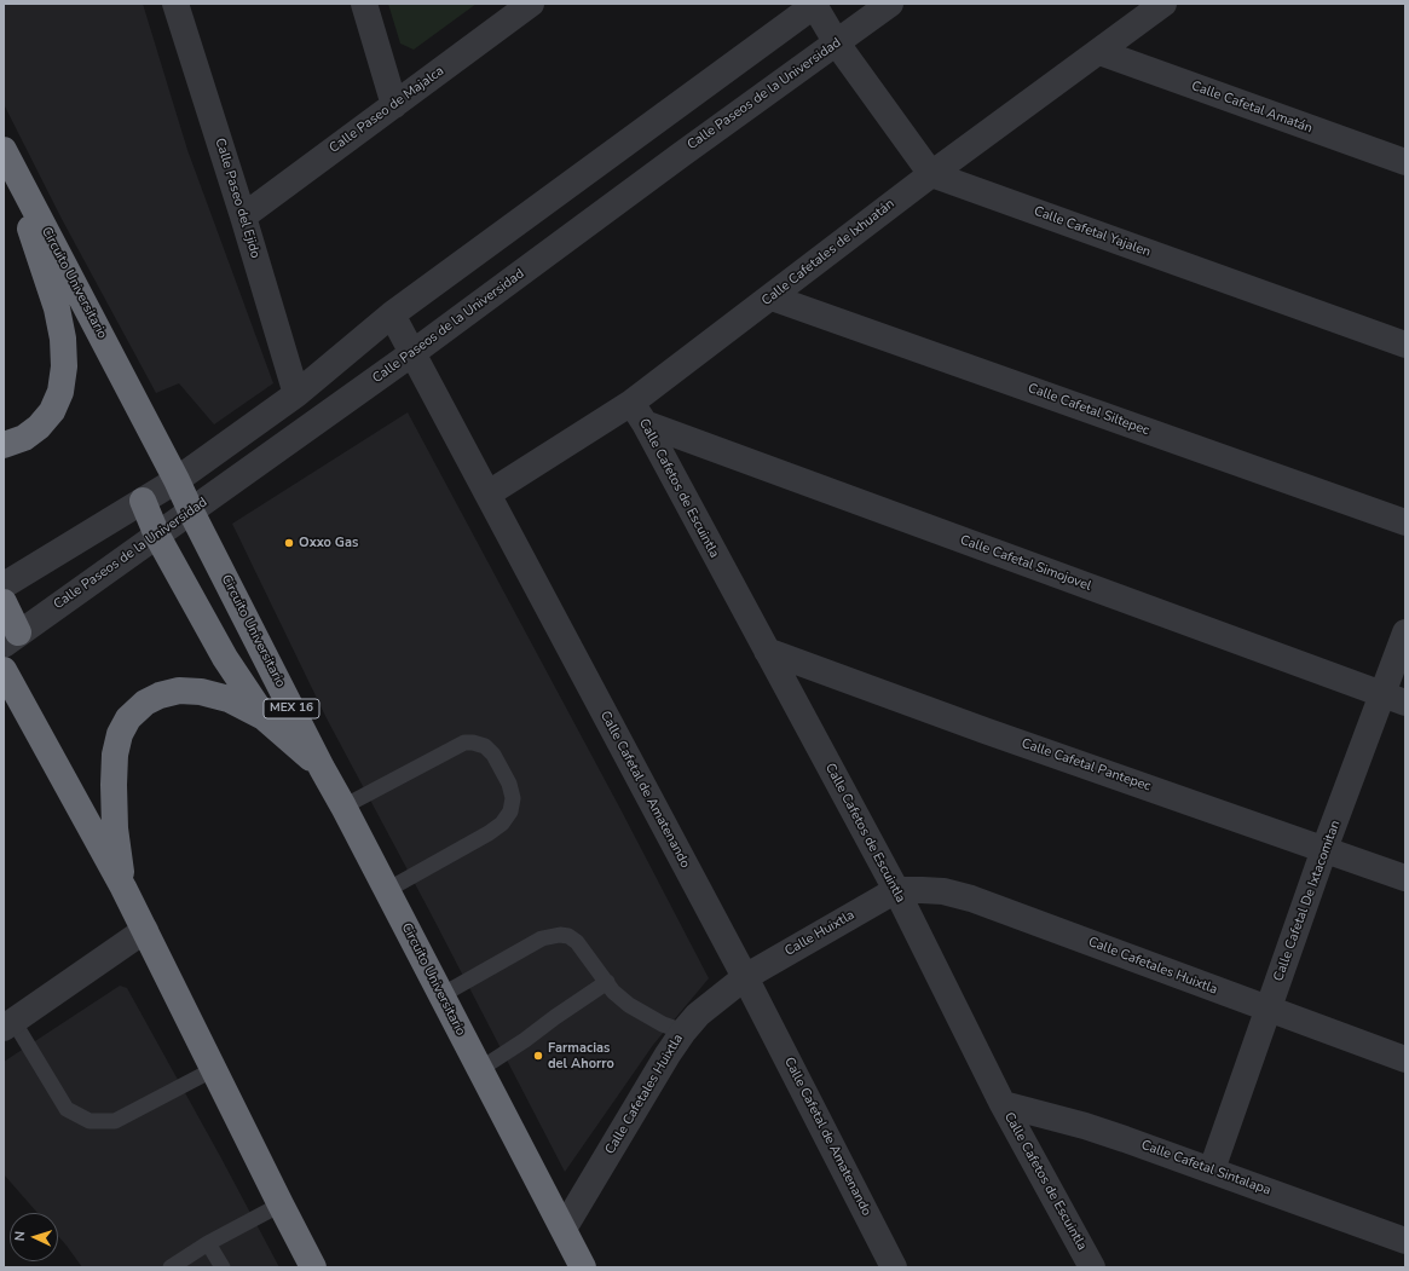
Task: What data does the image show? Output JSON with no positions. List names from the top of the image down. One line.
{"streets":{"highway":["Circuito Universitario","MEX 16"],"street":["Calle Paseos de la Universidad","Calle Cafetal Amatán","Calle Paseo de Majalca","Calle Paseo del Ejido","Calle Cafetal Yajalen","Calle Cafetales de Ixhuatán","Calle Cafetal Siltepec","Calle Cafetos de Escuintla","Calle Cafetal Simojovel","Calle Cafetal Pantepec","Calle Cafetal de Amatenando","Calle Cafetal De Ixtacomitan","Calle Huixtla","Calle Cafetales Huixtla","Calle Cafetal Sintalapa"]},"crossings":[["Calle Paseos de la Universidad","Circuito Universitario"],["Calle Paseos de la Universidad","Calle Cafetal de Amatenando"],["Calle Cafetal Amatán","Calle Cafetales de Ixhuatán"],["Calle Paseo de Majalca","Calle Paseo del Ejido"],["Calle Cafetal Yajalen","Calle Cafetales de Ixhuatán"],["Calle Cafetales de Ixhuatán","Calle Cafetal Siltepec"],["Calle Cafetales de Ixhuatán","Calle Cafetos de Escuintla"],["Calle Cafetales de Ixhuatán","Calle Cafetal Simojovel"],["Calle Cafetales de Ixhuatán","Calle Cafetal de Amatenando"],["Circuito Universitario","Calle Cafetales Huixtla"],["Calle Cafetos de Escuintla","Calle Cafetal Simojovel"],["Calle Cafetos de Escuintla","Calle Cafetal Pantepec"],["Calle Cafetos de Escuintla","Calle Huixtla"],["Calle Cafetos de Escuintla","Calle Cafetales Huixtla"],["Calle Cafetos de Escuintla","Calle Cafetal Sintalapa"],["Calle Cafetal Simojovel","Calle Cafetal De Ixtacomitan"],["Calle Cafetal Pantepec","Calle Cafetal De Ixtacomitan"],["Calle Cafetal de Amatenando","Calle Huixtla"],["Calle Cafetal de Amatenando","Calle Cafetales Huixtla"],["Calle Cafetal De Ixtacomitan","Calle Cafetales Huixtla"],["Calle Cafetal De Ixtacomitan","Calle Cafetal Sintalapa"],["Calle Huixtla","Calle Cafetales Huixtla"]],"places":["Oxxo Gas","Farmacias del Ahorro"],"north":"left"}
